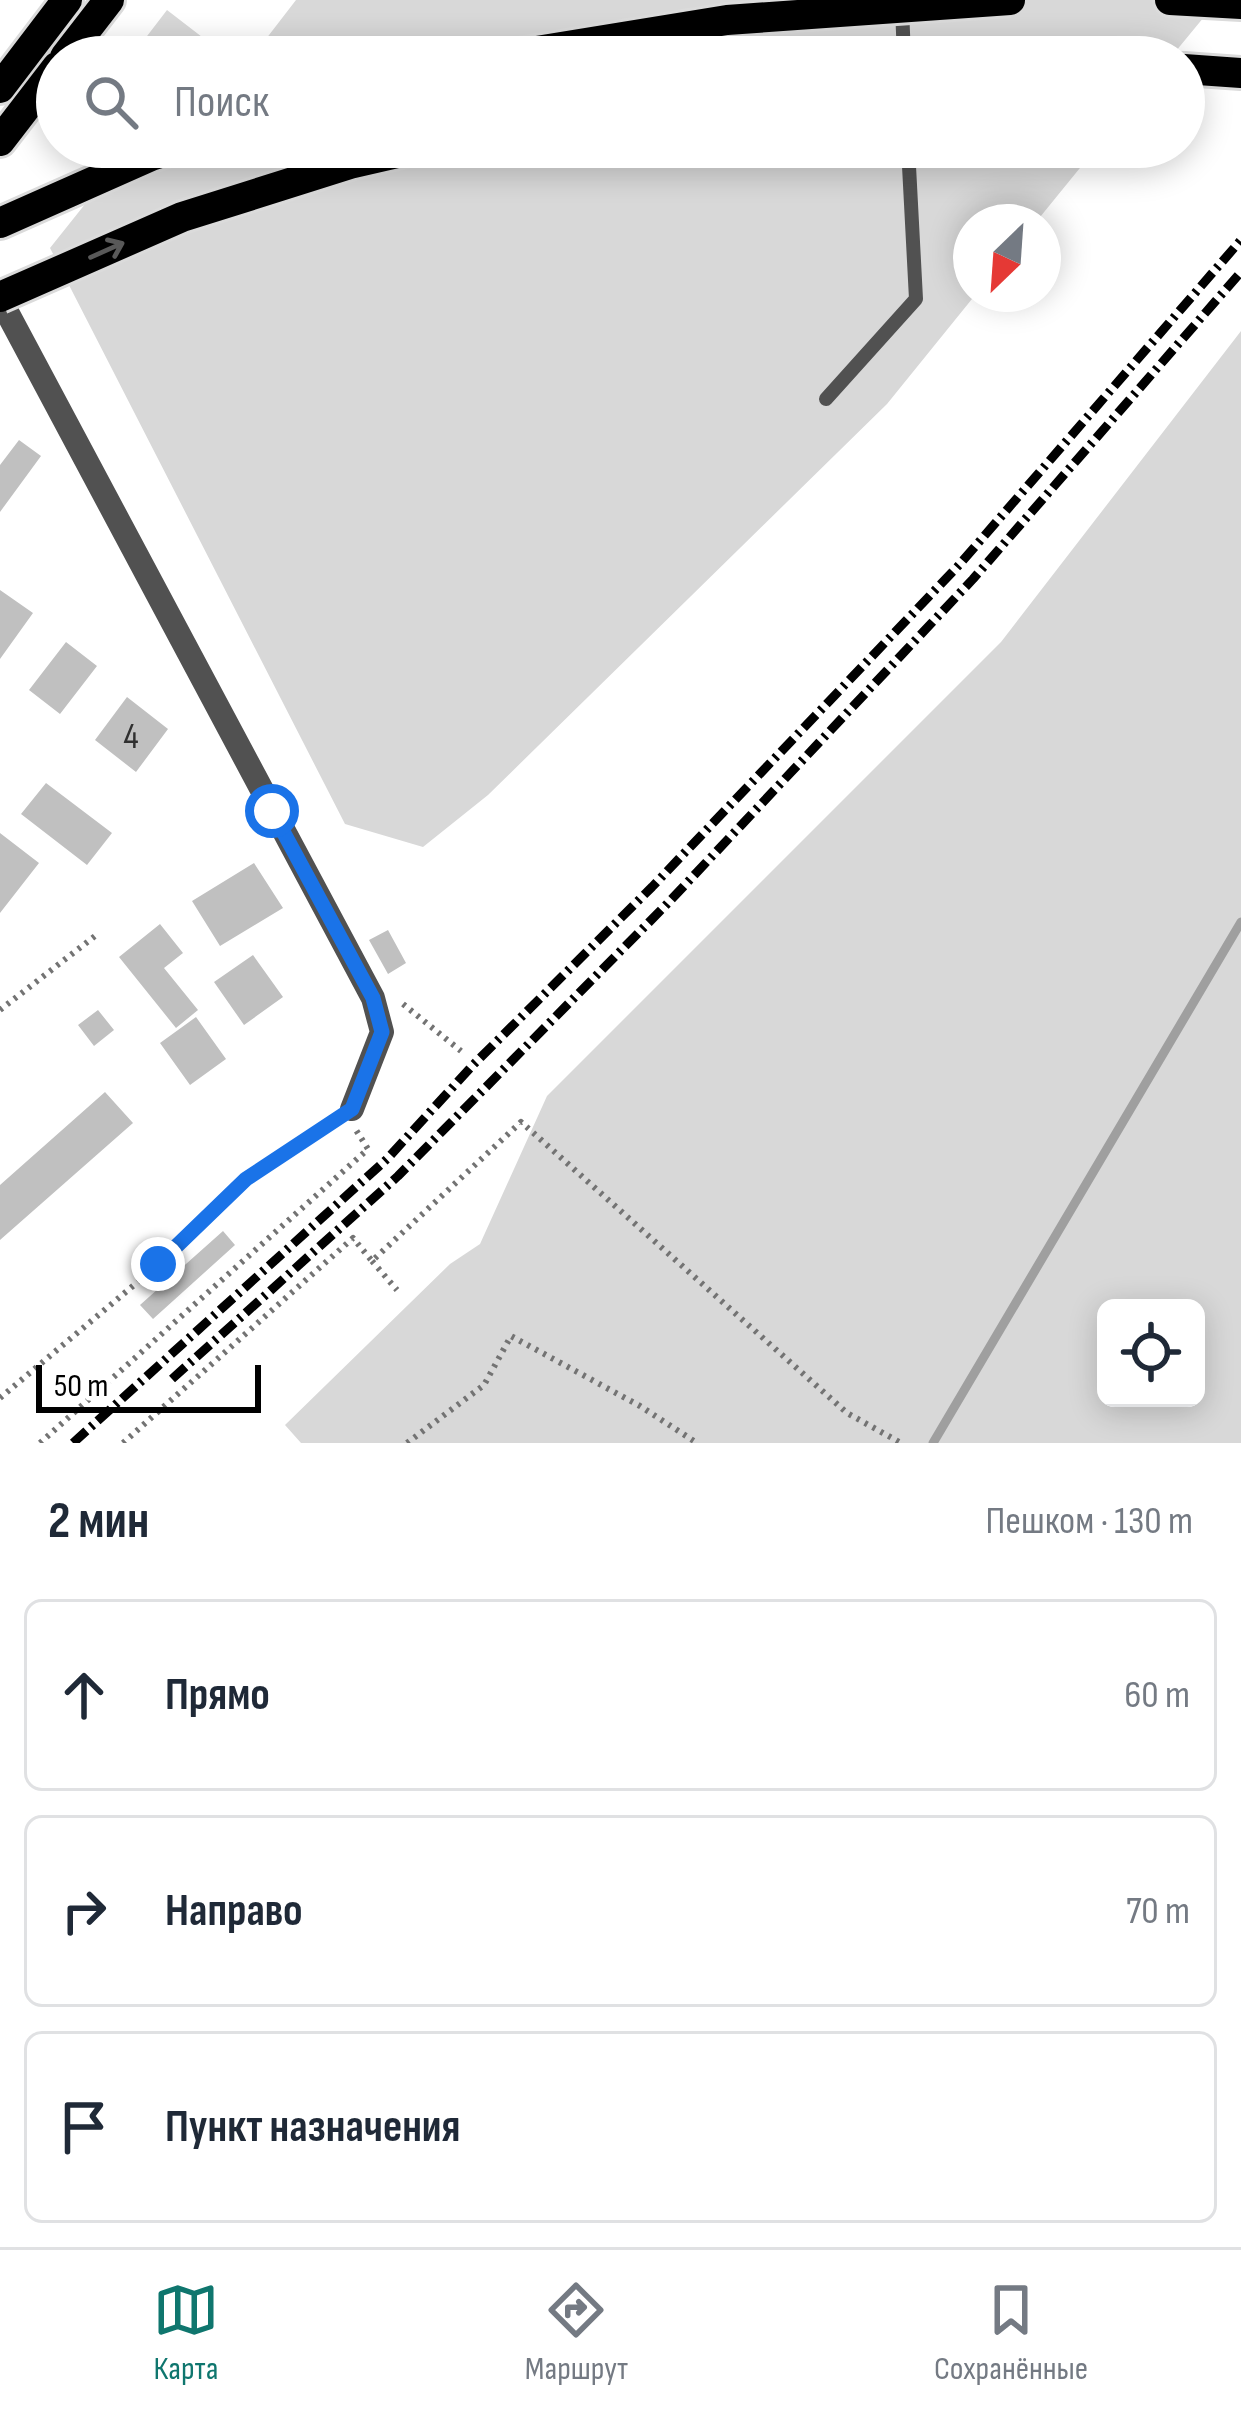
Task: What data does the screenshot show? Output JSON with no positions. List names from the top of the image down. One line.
{"house_numbers":["4"],"scale_bar":"50 m","north":"bottom left","page":{"search":"Поиск","scale":"50 m","heading":["2 мин","Пешком · 130 m"],"list":[["Прямо","60 m"],["Направо","70 m"],"Пункт назначения"],"nav":["Карта","Маршрут","Сохранённые"]}}
